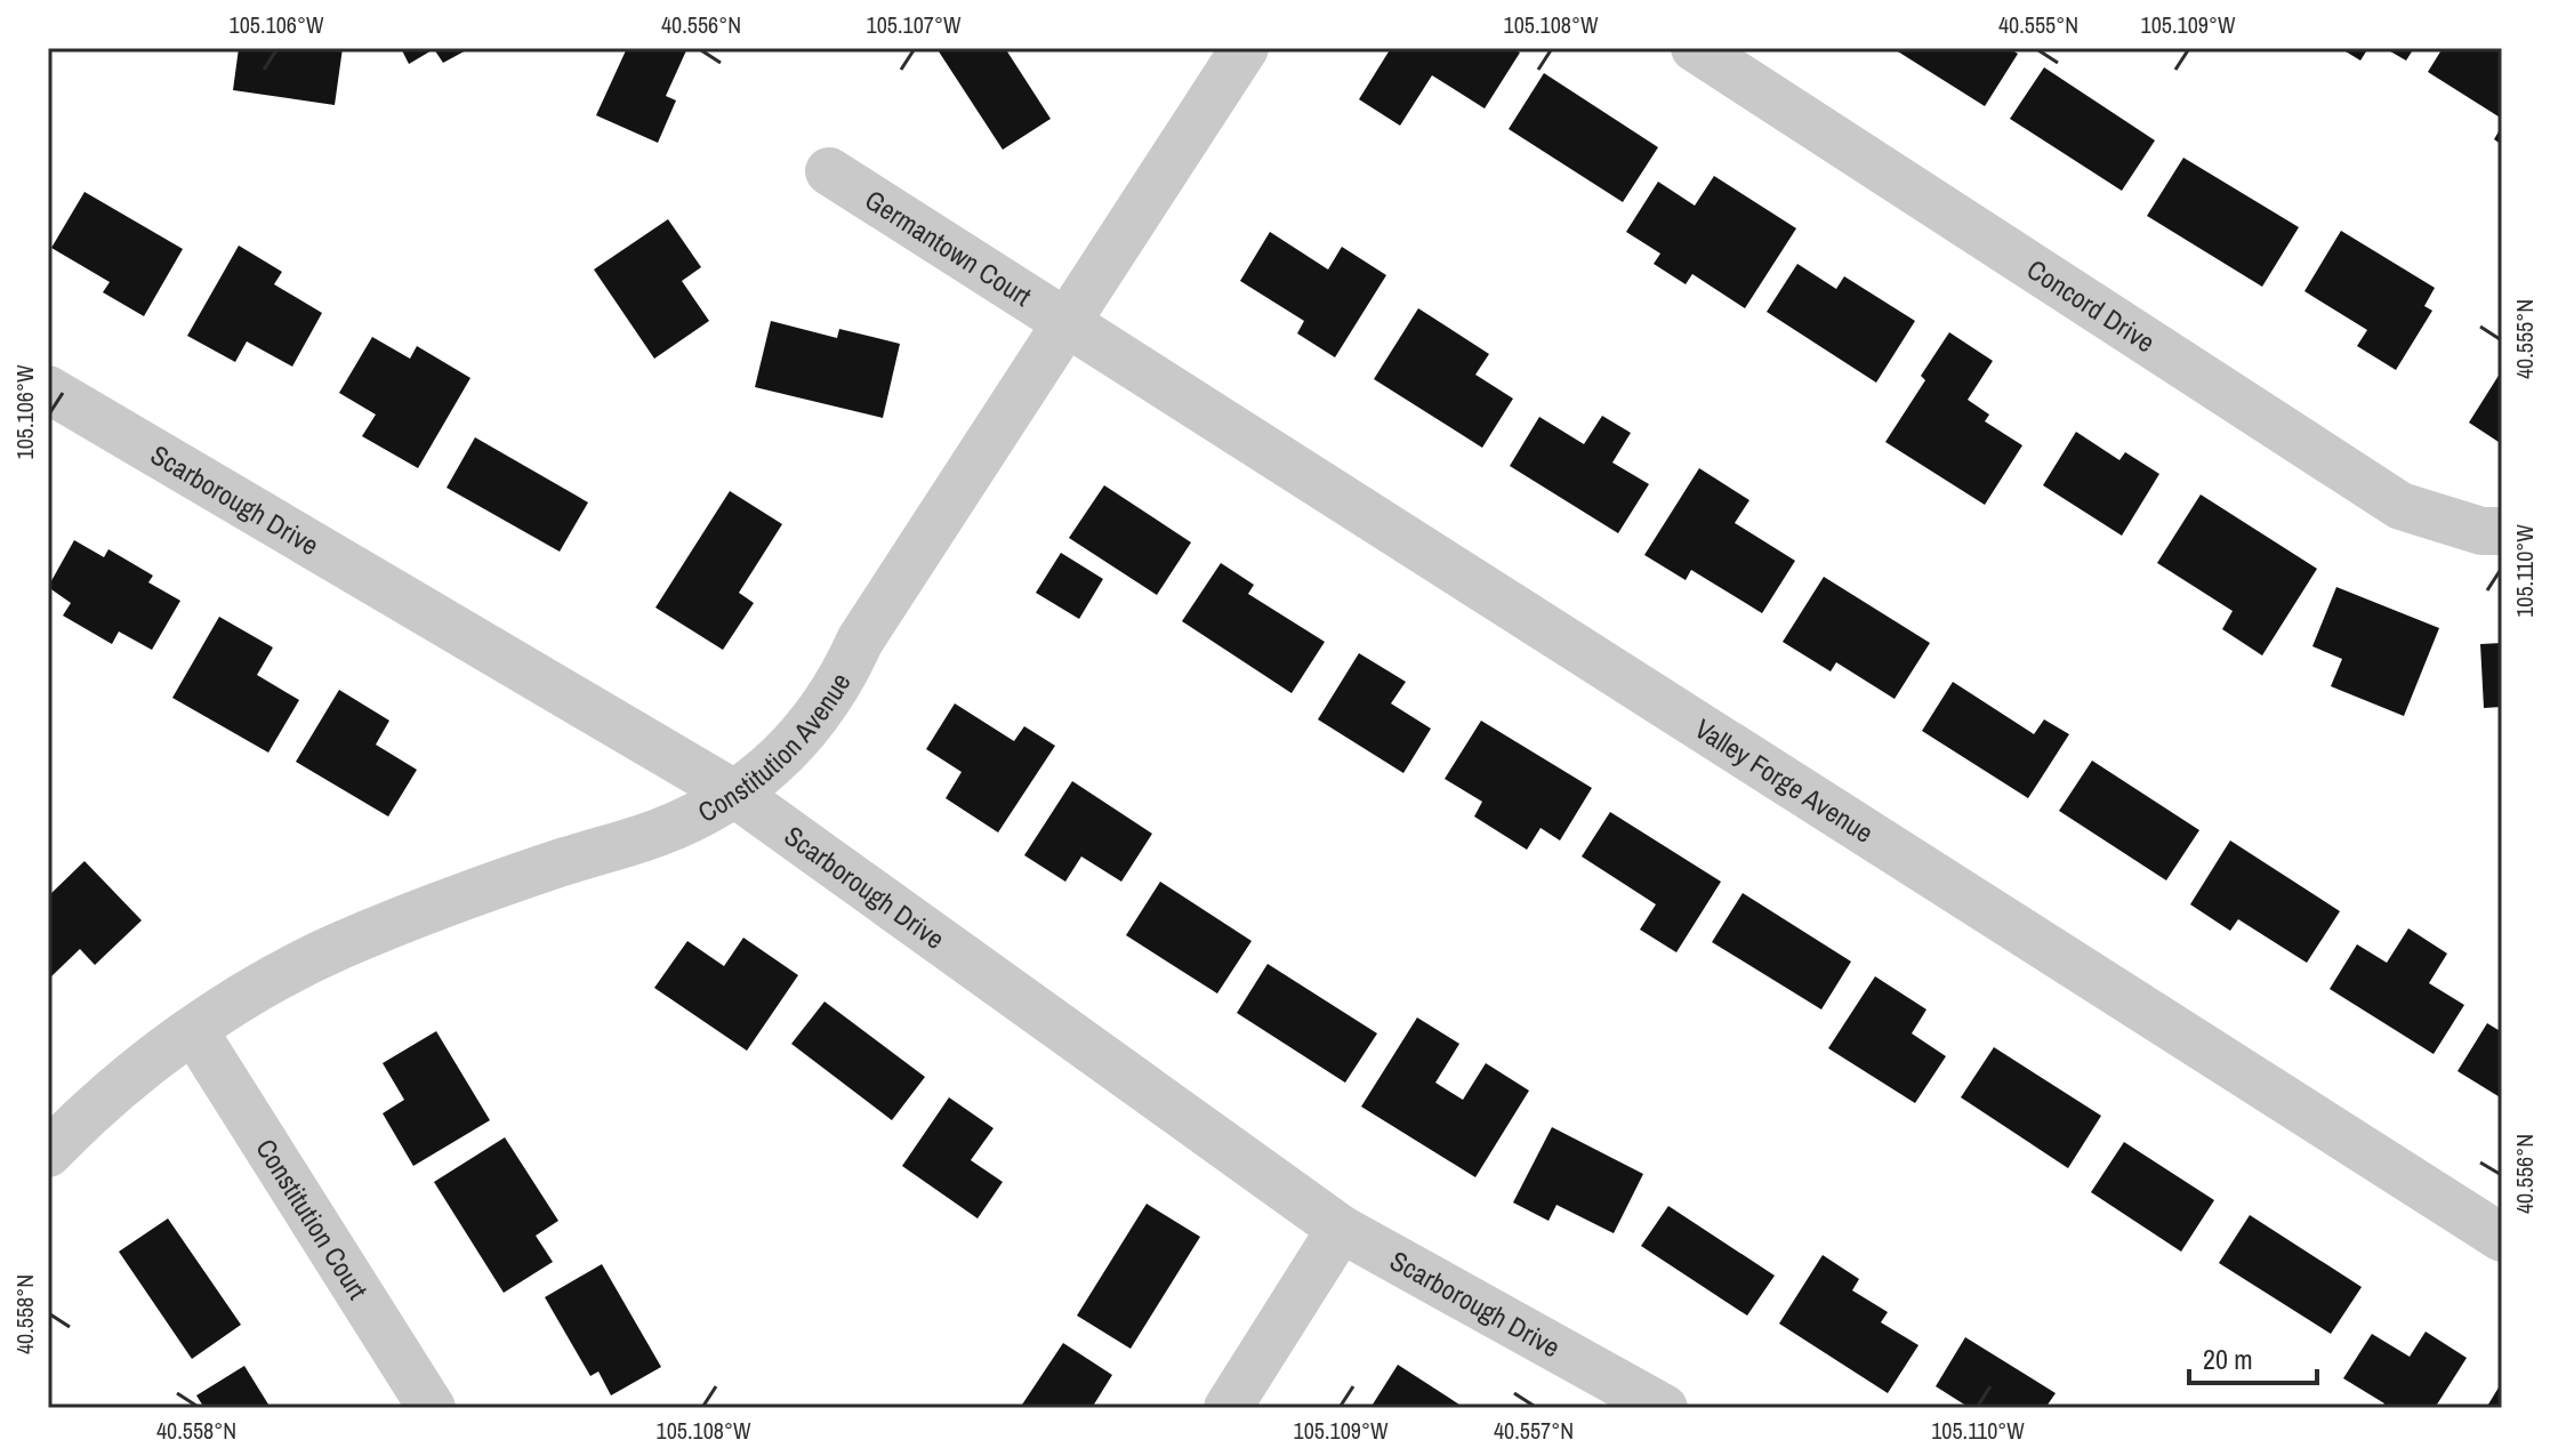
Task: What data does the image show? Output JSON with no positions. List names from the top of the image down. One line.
{"streets":{"street":["Germantown Court","Concord Drive","Scarborough Drive","Constitution Avenue","Valley Forge Avenue","Constitution Court"]},"crossings":[["Germantown Court","Constitution Avenue"],["Germantown Court","Valley Forge Avenue"],["Scarborough Drive","Constitution Avenue"],["Constitution Avenue","Valley Forge Avenue"],["Constitution Avenue","Constitution Court"]],"scale_bar":"20 m","coordinates":["105.106°W","40.556°N","105.107°W","105.108°W","40.555°N","105.109°W","105.110°W","40.558°N","40.557°N"]}
